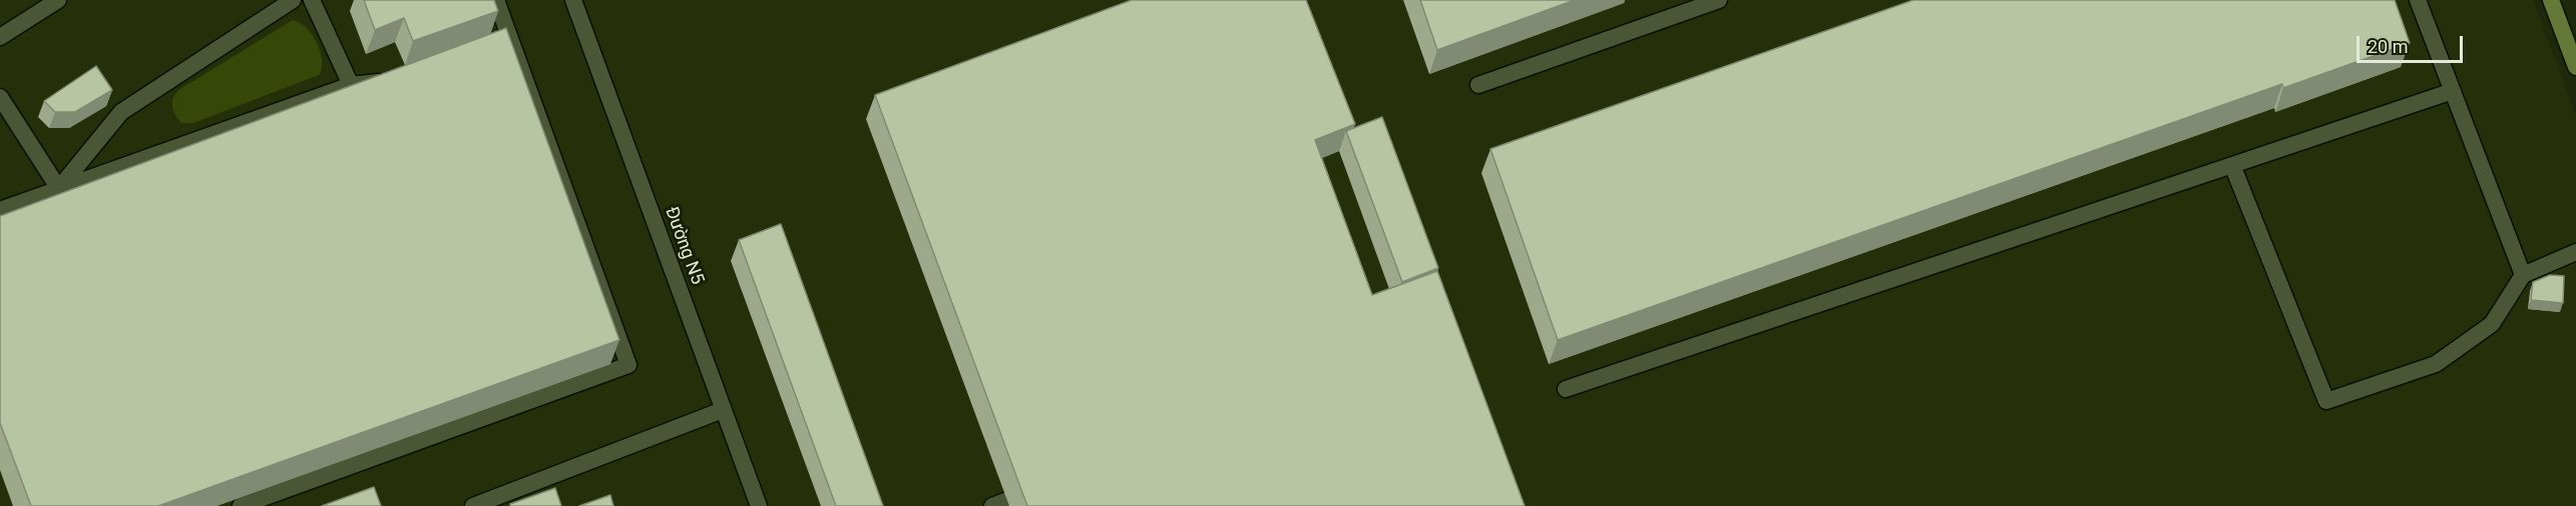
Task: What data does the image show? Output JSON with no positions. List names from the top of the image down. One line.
{"streets":{"street":["Đường N5"]},"scale_bar":"20 m"}
